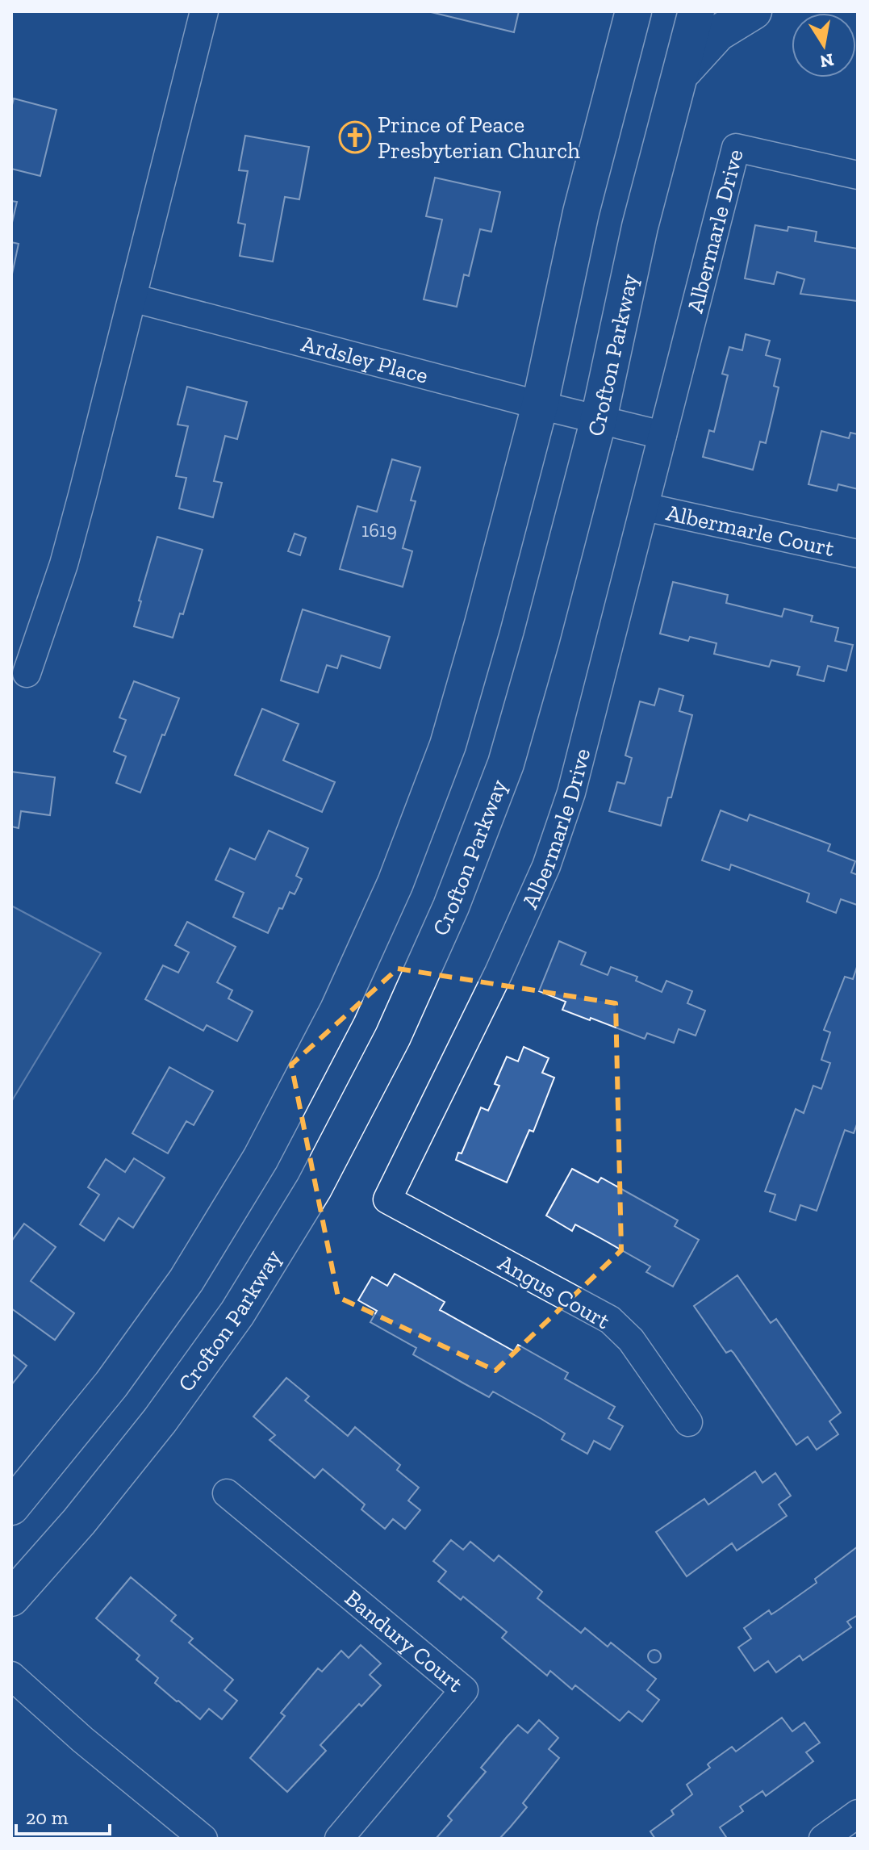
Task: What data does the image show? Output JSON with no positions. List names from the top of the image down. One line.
{"streets":{"street":["Albermarle Drive","Crofton Parkway","Ardsley Place","Albermarle Court","Angus Court","Bandury Court"]},"crossings":[["Albermarle Drive","Albermarle Court"],["Albermarle Drive","Angus Court"],["Crofton Parkway","Ardsley Place"]],"places":{"church":["Prince of Peace Presbyterian Church"]},"house_numbers":["1619"],"scale_bar":"20 m","north":"bottom"}
